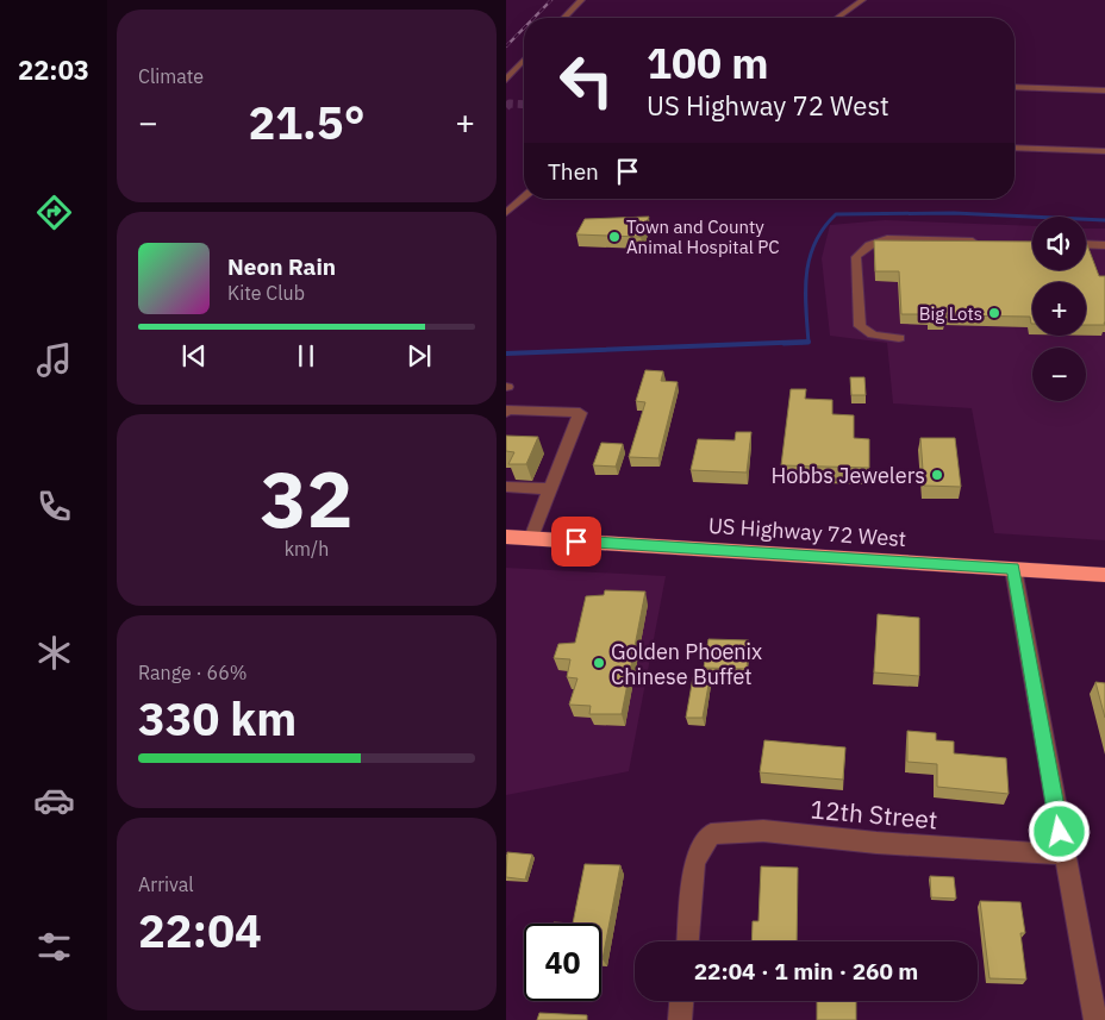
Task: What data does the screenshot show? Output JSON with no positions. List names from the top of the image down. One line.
{"streets":{"highway":["US Highway 72 West"],"street":["12th Street"]},"places":["Town and County Animal Hospital PC","Big Lots","Hobbs Jewelers","Golden Phoenix Chinese Buffet"],"page":{"tabs":"22:03","tile":["Climate",["32","km/h"],["Range · 66%","330 km"],["Arrival","22:04"]],"turn":["100 m","US Highway 72 West"],"heat":["−","21.5°","+"],"then":"Then","map_buttons":["+","−"],"song":["Neon Rain","Kite Club"],"limit":"40","trip":"22:04 · 1 min · 260 m"}}
